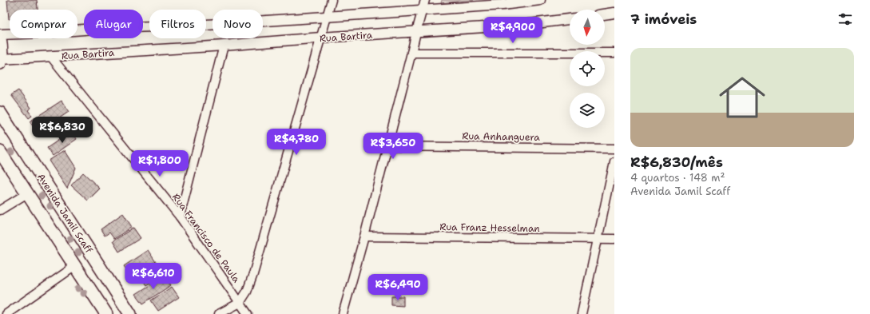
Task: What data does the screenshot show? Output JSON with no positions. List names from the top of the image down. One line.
{"streets":{"main road":["Avenida Jamil Scaff"],"street":["Rua Bartira","Rua Anhanguera","Rua Franz Hesselman","Rua Francisco de Paula"]},"crossings":[["Rua Bartira","Rua Francisco de Paula"]],"north":"bottom","page":{"heading":"7 imóveis","chip":["Comprar","Alugar","Filtros","Novo"],"price":["R$4,900","R$6,830","R$4,780","R$3,650","R$1,800","R$6,610","R$6,490"],"list":[{"name":"R$6,830/mês","note":"4 quartos · 148 m² · Avenida Jamil Scaff"}]}}
